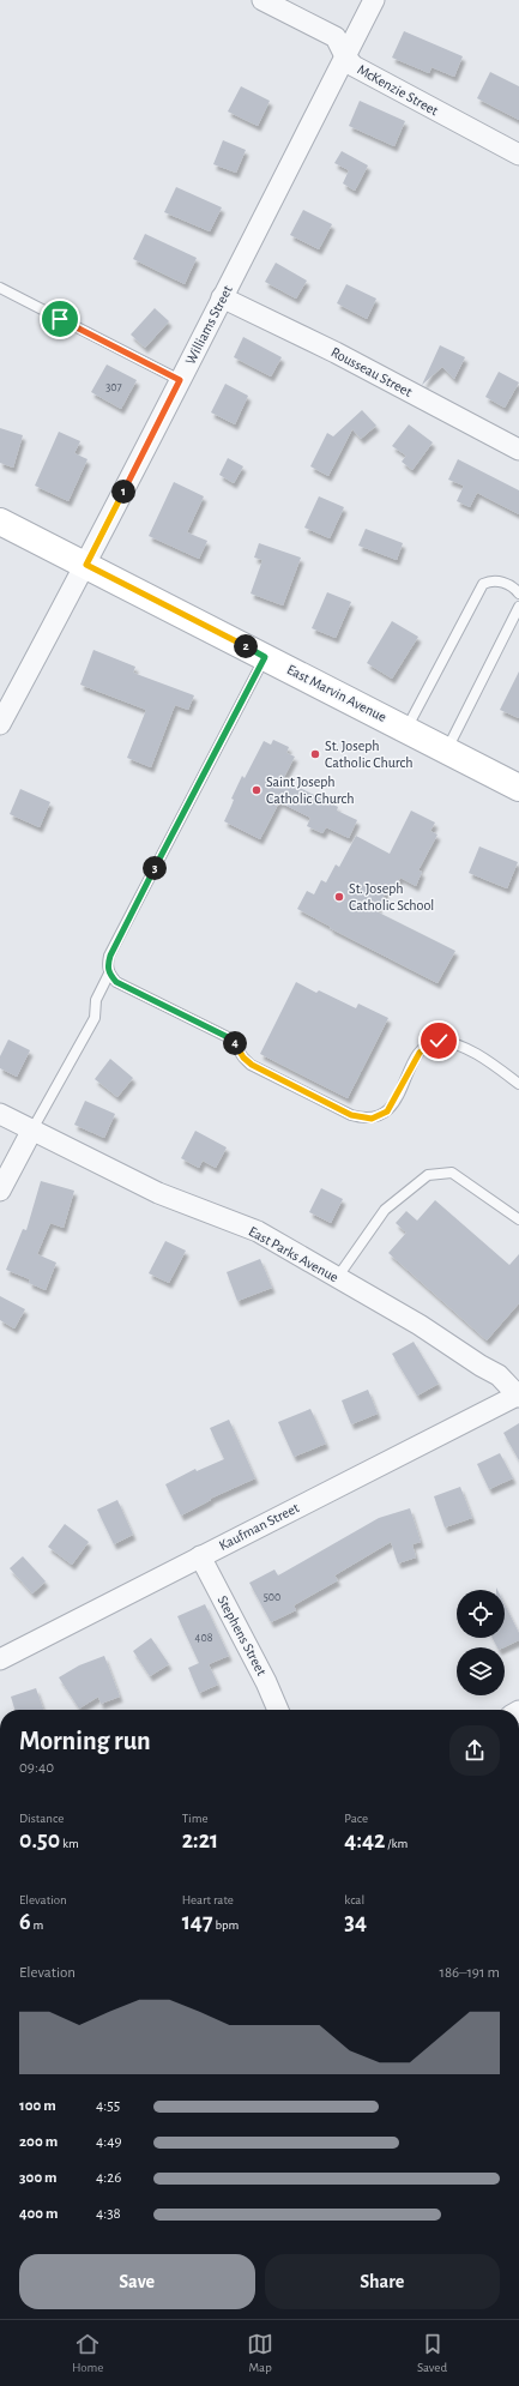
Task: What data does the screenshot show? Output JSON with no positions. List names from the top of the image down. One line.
{"streets":{"main road":["East Marvin Avenue"],"street":["McKenzie Street","Williams Street","Rousseau Street","East Parks Avenue","Kaufman Street","Stephens Street"]},"crossings":[["McKenzie Street","Williams Street"],["Williams Street","Rousseau Street"],["Williams Street","East Marvin Avenue"],["East Parks Avenue","Kaufman Street"],["Kaufman Street","Stephens Street"]],"places":["St. Joseph Catholic Church","Saint Joseph Catholic Church","St. Joseph Catholic School"],"house_numbers":["307","500","408"],"page":{"pins":["1","2","3","4"],"heading":["Morning run","09:40"],"stats":[["Distance","0.50 km"],["Time","2:21"],["Pace","4:42 /km"],["Elevation","6 m"],["Heart rate","147 bpm"],["kcal","34"]],"chart":["Elevation","186–191 m"],"list":[{"name":"100 m","note":"4:55"},{"name":"200 m","note":"4:49"},{"name":"300 m","note":"4:26"},{"name":"400 m","note":"4:38"}],"buttons":["Save","Share"],"tabs":["Home","Map","Saved"]}}
